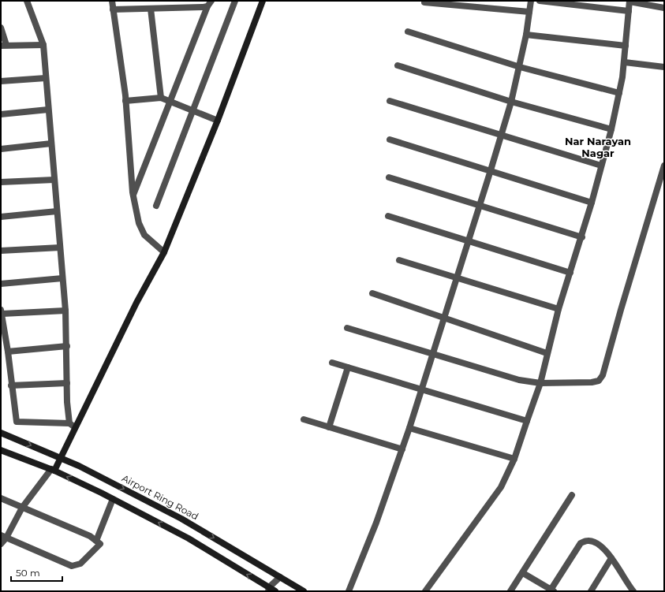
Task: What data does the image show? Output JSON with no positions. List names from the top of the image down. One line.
{"streets":{"main road":["Airport Ring Road"]},"districts":["Nar Narayan Nagar"],"scale_bar":"50 m"}
